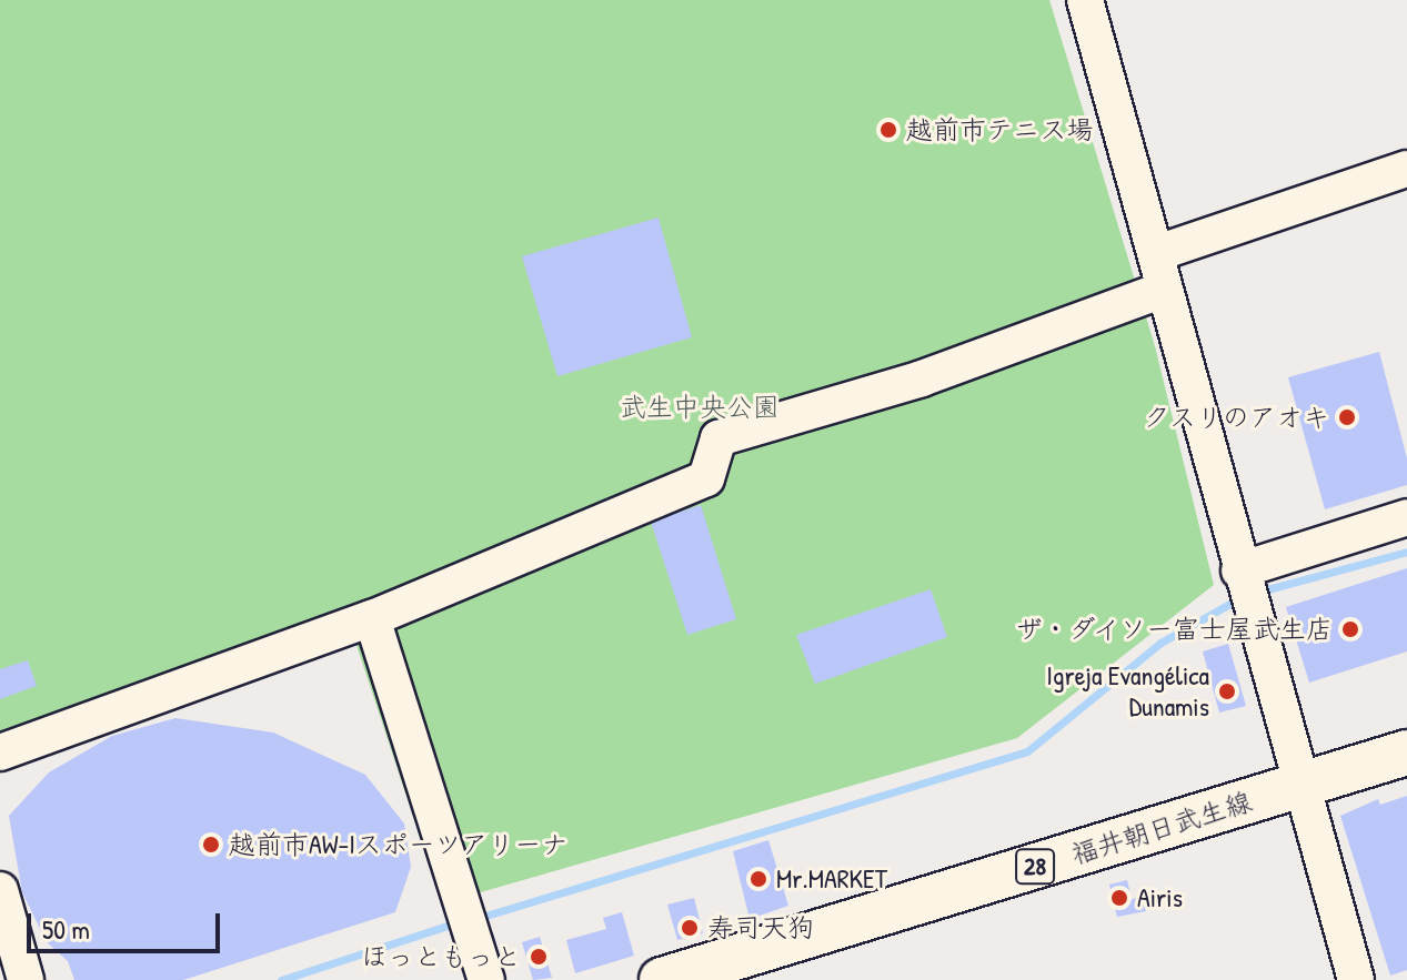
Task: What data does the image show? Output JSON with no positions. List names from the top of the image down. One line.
{"streets":{"main road":["福井朝日武生線","28"]},"parks":["武生中央公園"],"places":["越前市テニス場","クスリのアオキ","ザ・ダイソー富士屋武生店","Igreja Evangélica Dunamis","越前市AW-Iスポーツアリーナ","Mr.MARKET","Airis","寿司天狗","ほっともっと"],"scale_bar":"50 m"}
